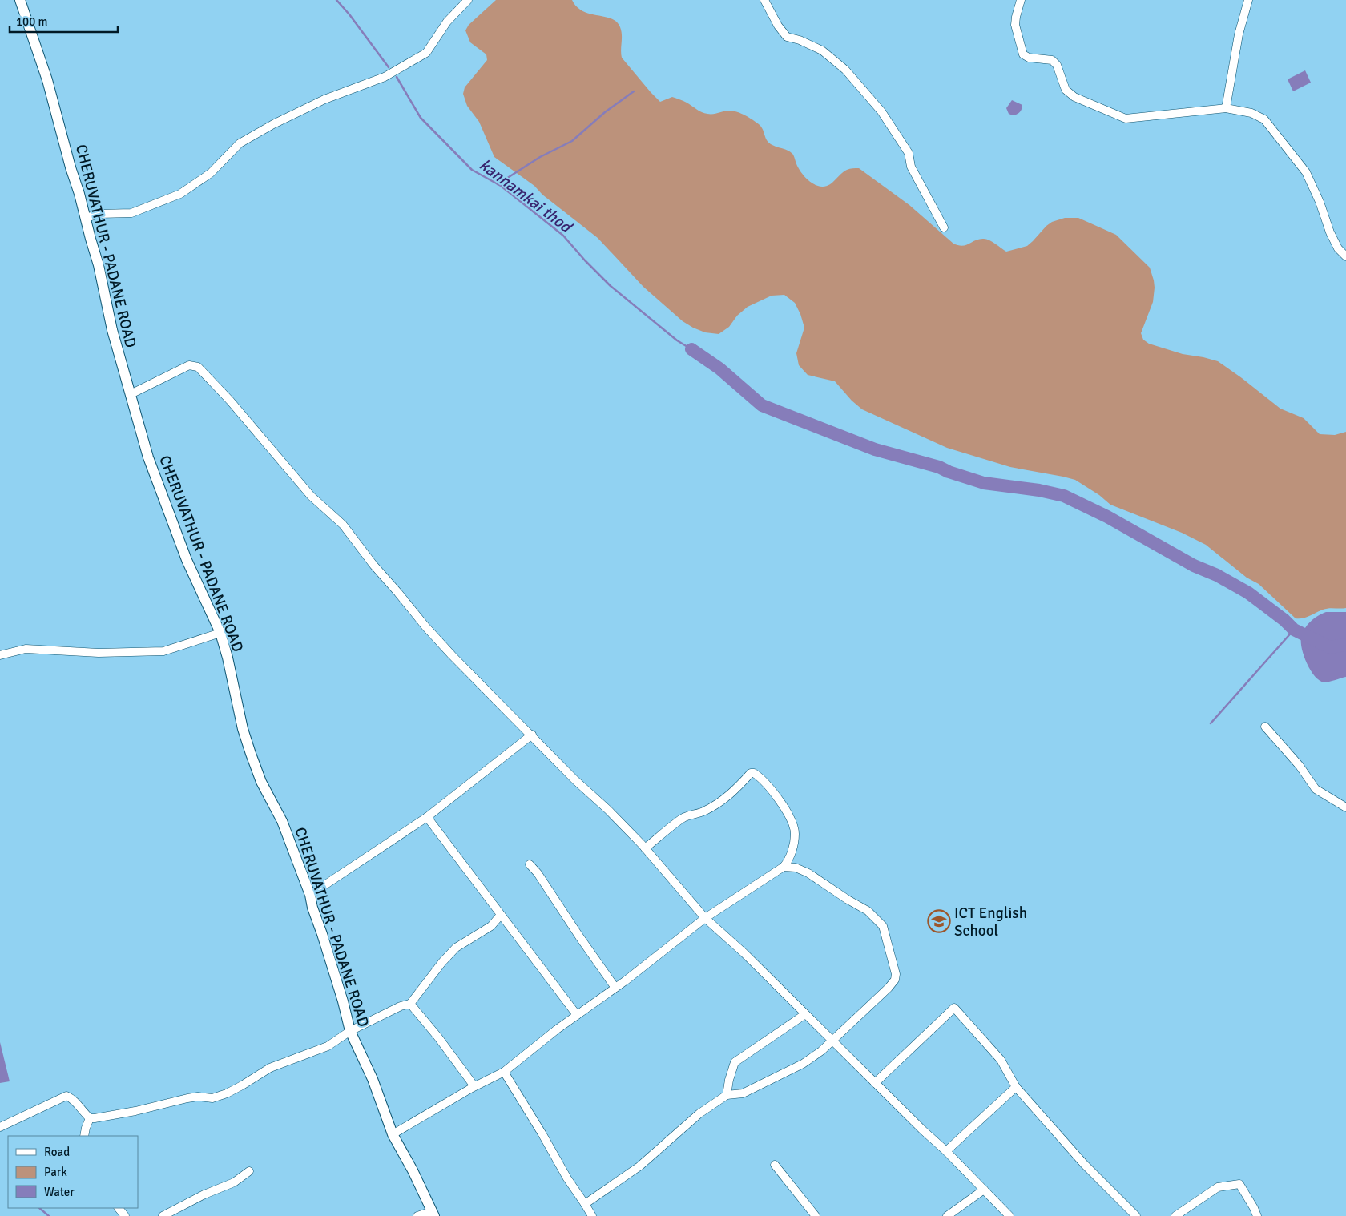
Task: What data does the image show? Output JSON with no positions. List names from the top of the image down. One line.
{"streets":{"main road":["CHERUVATHUR - PADANE ROAD"]},"water":["kannamkai thod"],"places":{"school or university":["ICT English School"]},"legend":["Road","Park","Water"],"scale_bar":"100 m"}
